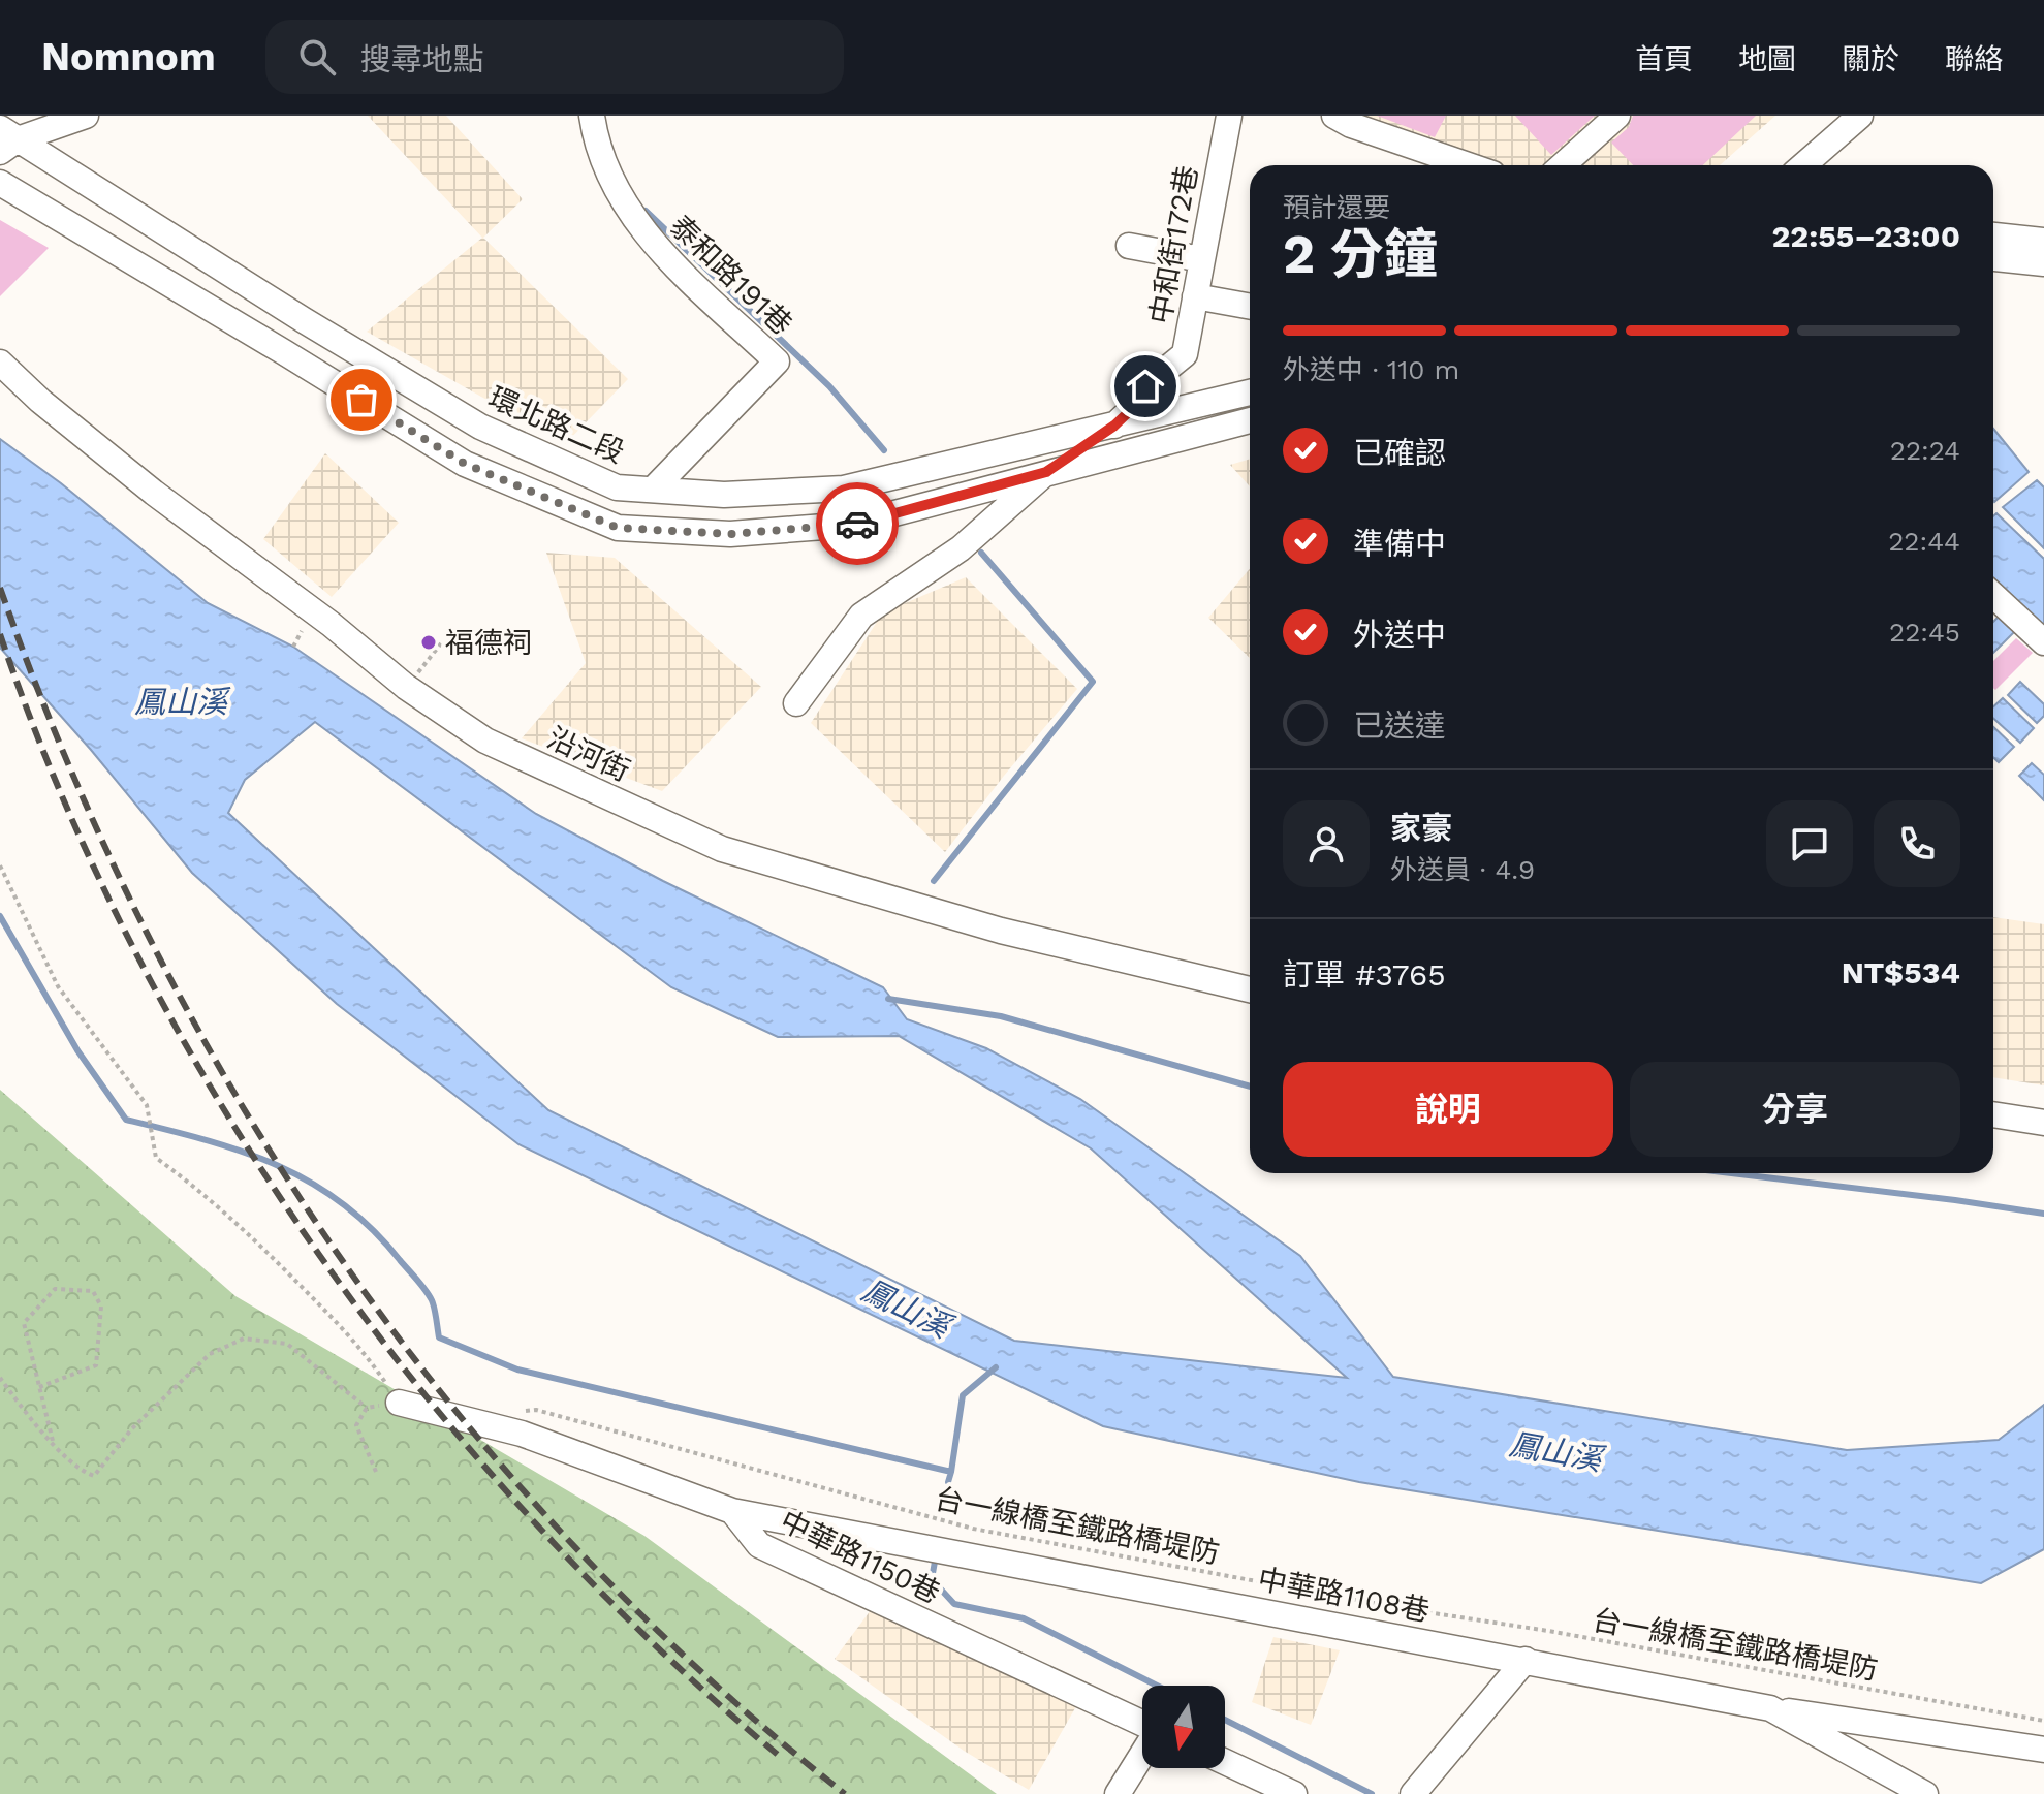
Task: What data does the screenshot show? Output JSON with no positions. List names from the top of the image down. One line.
{"streets":{"street":["中和街172巷","泰和路191巷","環北路二段","沿河街","中華路1150巷","中華路1108巷"],"path":["台一線橋至鐵路橋堤防"]},"crossings":[["中和街172巷","環北路二段"],["泰和路191巷","環北路二段"],["中華路1150巷","中華路1108巷"]],"water":["鳳山溪"],"places":["福德祠"],"north":"bottom","page":{"header":"Nomnom","search":"搜尋地點","nav":["首頁","地圖","關於","聯絡"],"heading":["2 分鐘","預計還要","22:55–23:00"],"panel":["家豪","外送員 · 4.9","訂單 #3765","NT$534"],"bar":"外送中 · 110 m","list":[["已確認","22:24"],["準備中","22:44"],["外送中","22:45"],"已送達"],"buttons":["說明","分享"]}}
